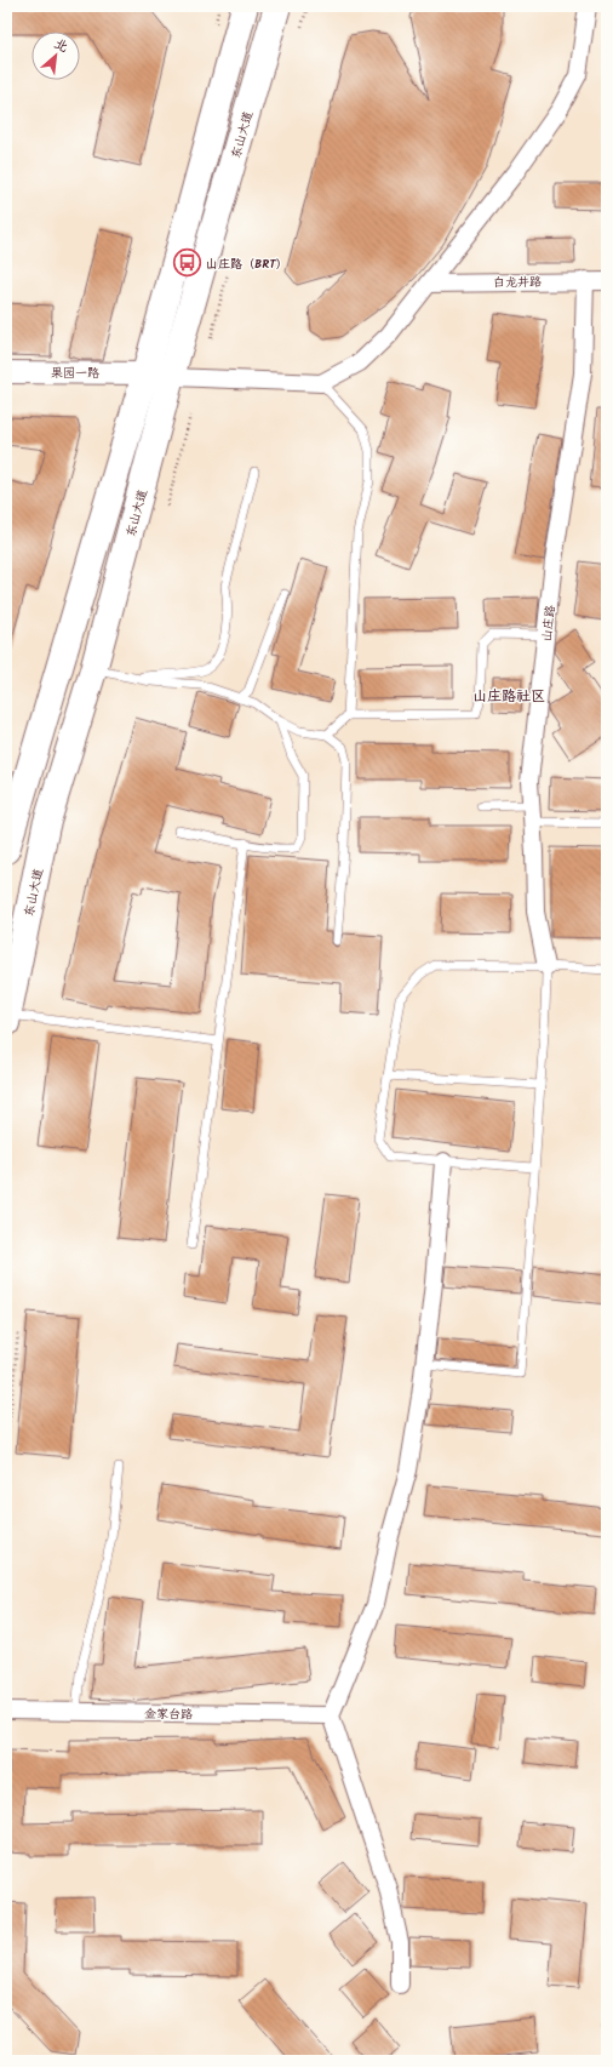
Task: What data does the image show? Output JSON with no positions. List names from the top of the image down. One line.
{"streets":{"main road":["东山大道"],"street":["白龙井路","果园一路","山庄路","金家台路"]},"crossings":[["白龙井路","山庄路"]],"districts":["山庄路社区"],"places":{"bus stop":["山庄路（BRT）"]},"north":"top right"}
